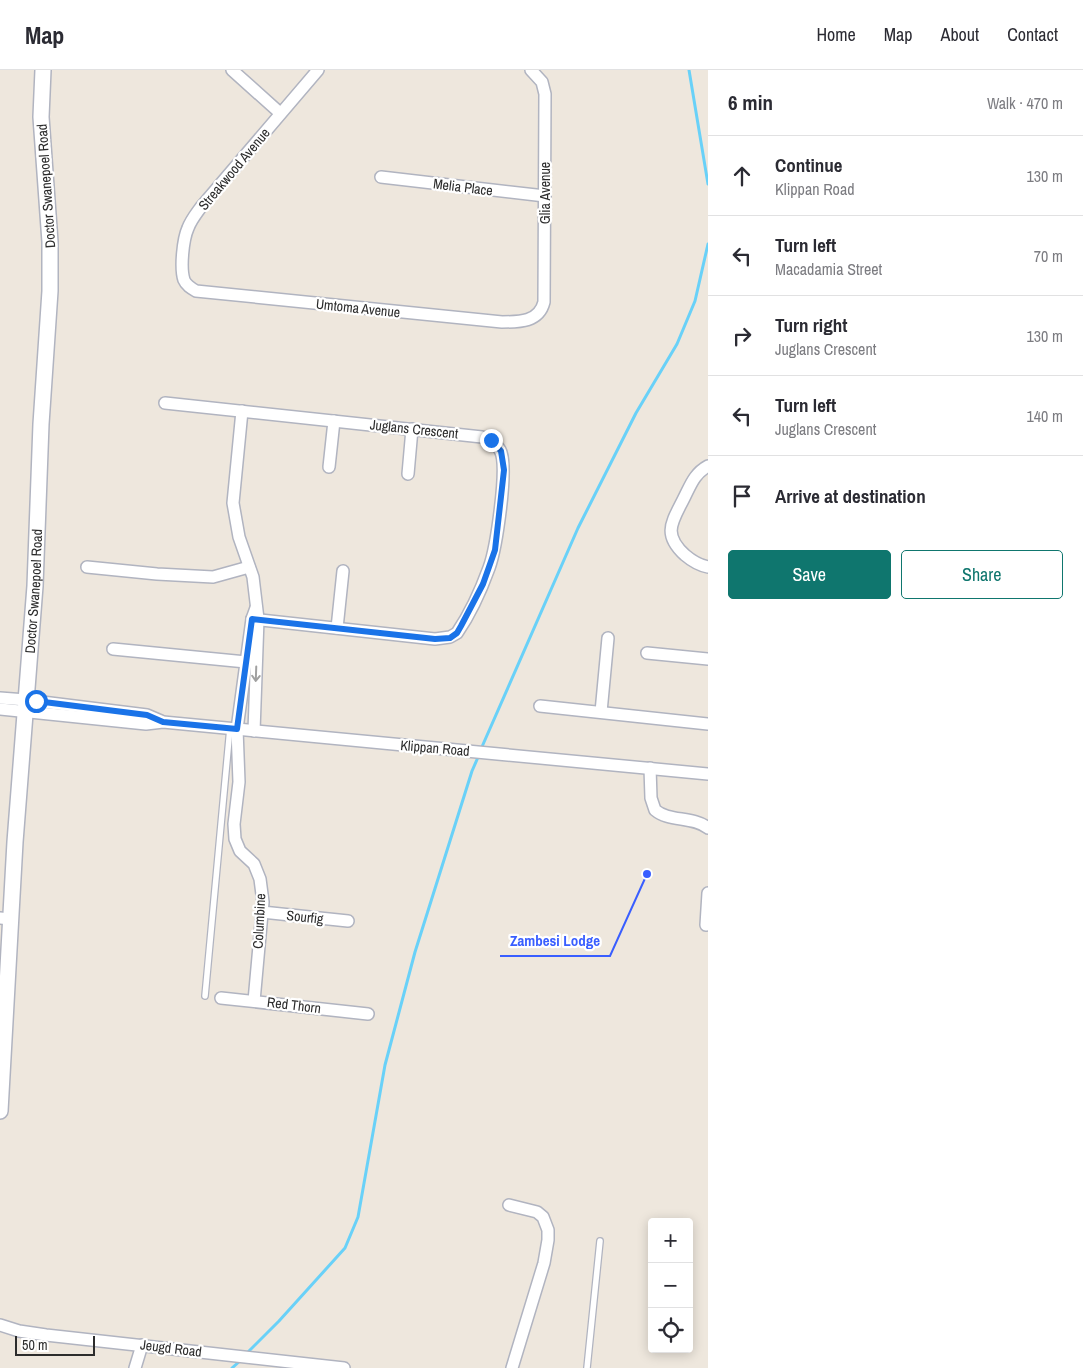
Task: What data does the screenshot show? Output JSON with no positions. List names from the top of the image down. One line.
{"streets":{"main road":["Doctor Swanepoel Road"],"street":["Streakwood Avenue","Melia Place","Glia Avenue","Umtoma Avenue","Juglans Crescent","Klippan Road","Sourfig","Columbine","Red Thorn","Jeugd Road"]},"crossings":[["Streakwood Avenue","Umtoma Avenue"],["Doctor Swanepoel Road","Klippan Road"],["Melia Place","Glia Avenue"],["Glia Avenue","Umtoma Avenue"],["Juglans Crescent","Columbine"],["Klippan Road","Columbine"],["Sourfig","Columbine"],["Columbine","Red Thorn"]],"places":["Zambesi Lodge"],"scale_bar":"50 m","page":{"header":"Map","nav":["Home","Map","About","Contact"],"heading":["6 min","Walk · 470 m"],"list":[["Continue","Klippan Road","130 m"],["Turn left","Macadamia Street","70 m"],["Turn right","Juglans Crescent","130 m"],["Turn left","Juglans Crescent","140 m"],"Arrive at destination"],"buttons":["Save","Share"],"map_buttons":["+","−"],"scale":"50 m"}}
